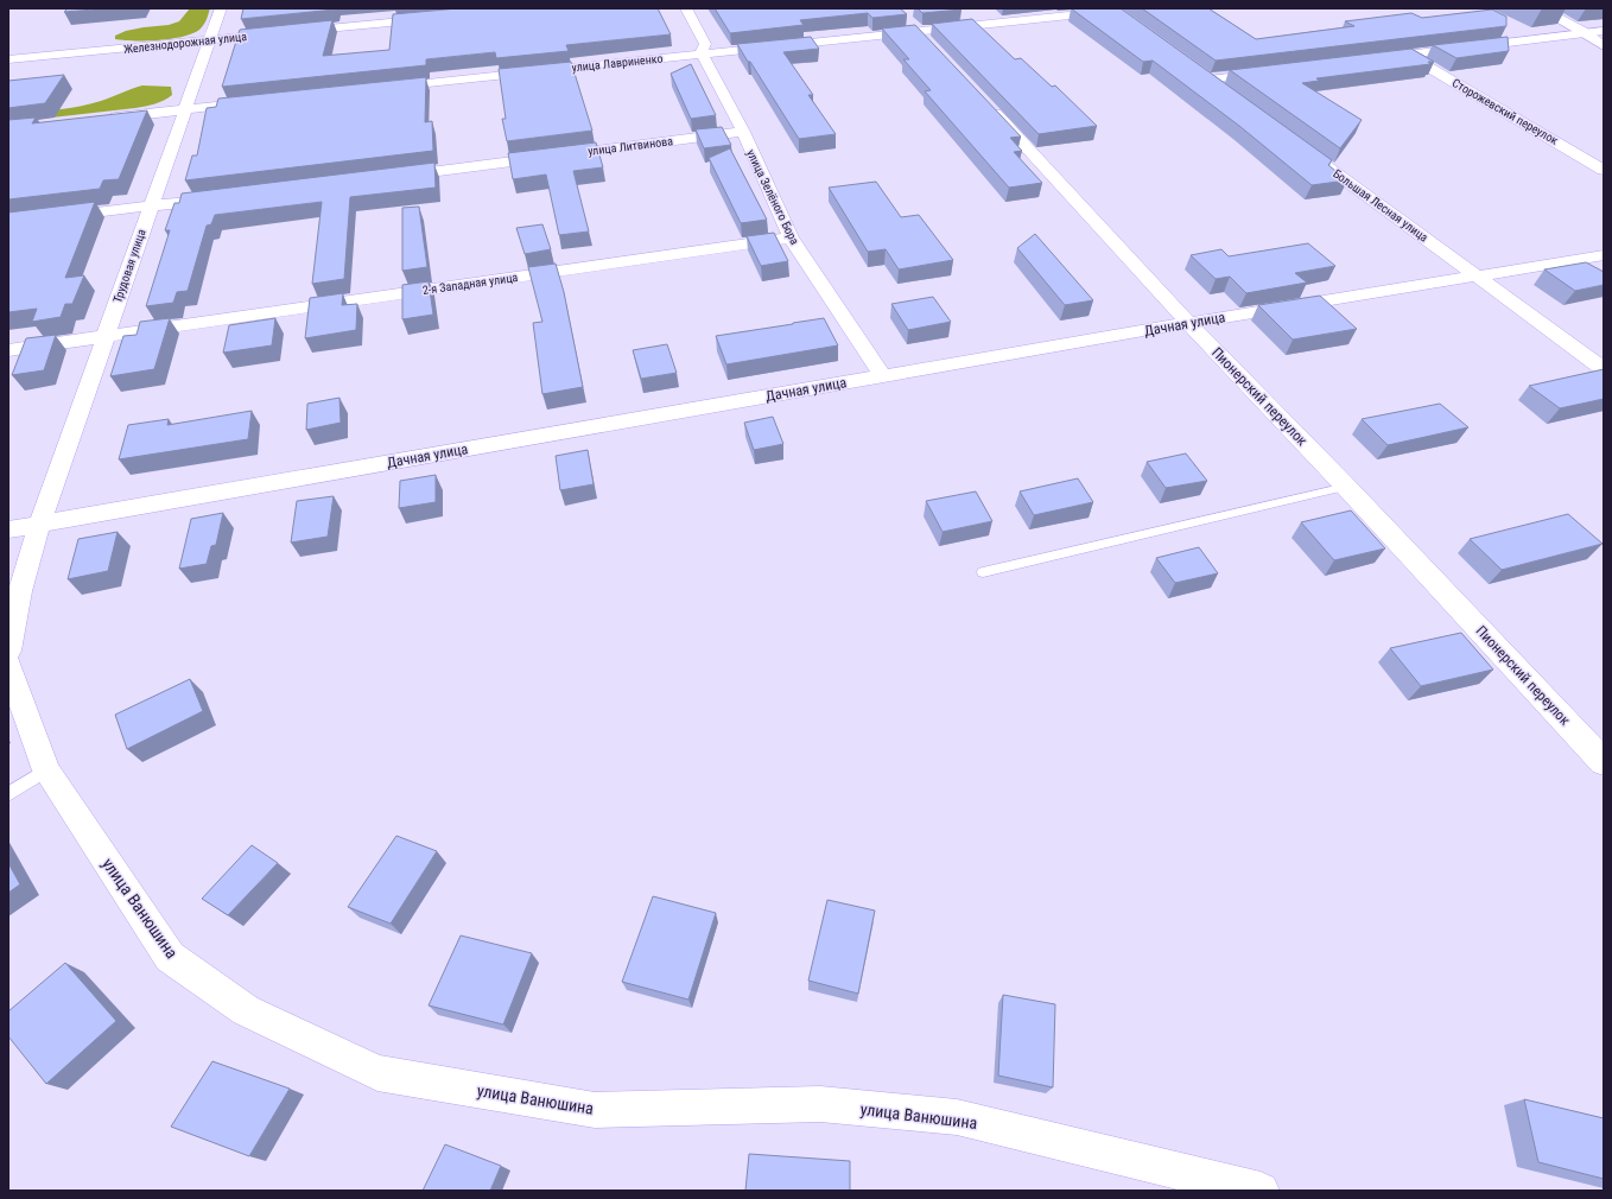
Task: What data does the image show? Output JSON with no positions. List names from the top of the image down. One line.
{"streets":{"street":["Железнодорожная улица","улица Лавриненко","Сторожевский переулок","улица Литвинова","улица Зелёного Бора","Большая Лесная улица","Трудовая улица","2-я Западная улица","Дачная улица","Пионерский переулок","улица Ванюшина"]},"crossings":[["Железнодорожная улица","Трудовая улица"],["улица Лавриненко","улица Зелёного Бора"],["улица Литвинова","улица Зелёного Бора"],["улица Зелёного Бора","2-я Западная улица"],["улица Зелёного Бора","Дачная улица"],["Большая Лесная улица","Дачная улица"],["Трудовая улица","2-я Западная улица"],["Трудовая улица","Дачная улица"],["Дачная улица","Пионерский переулок"]]}
